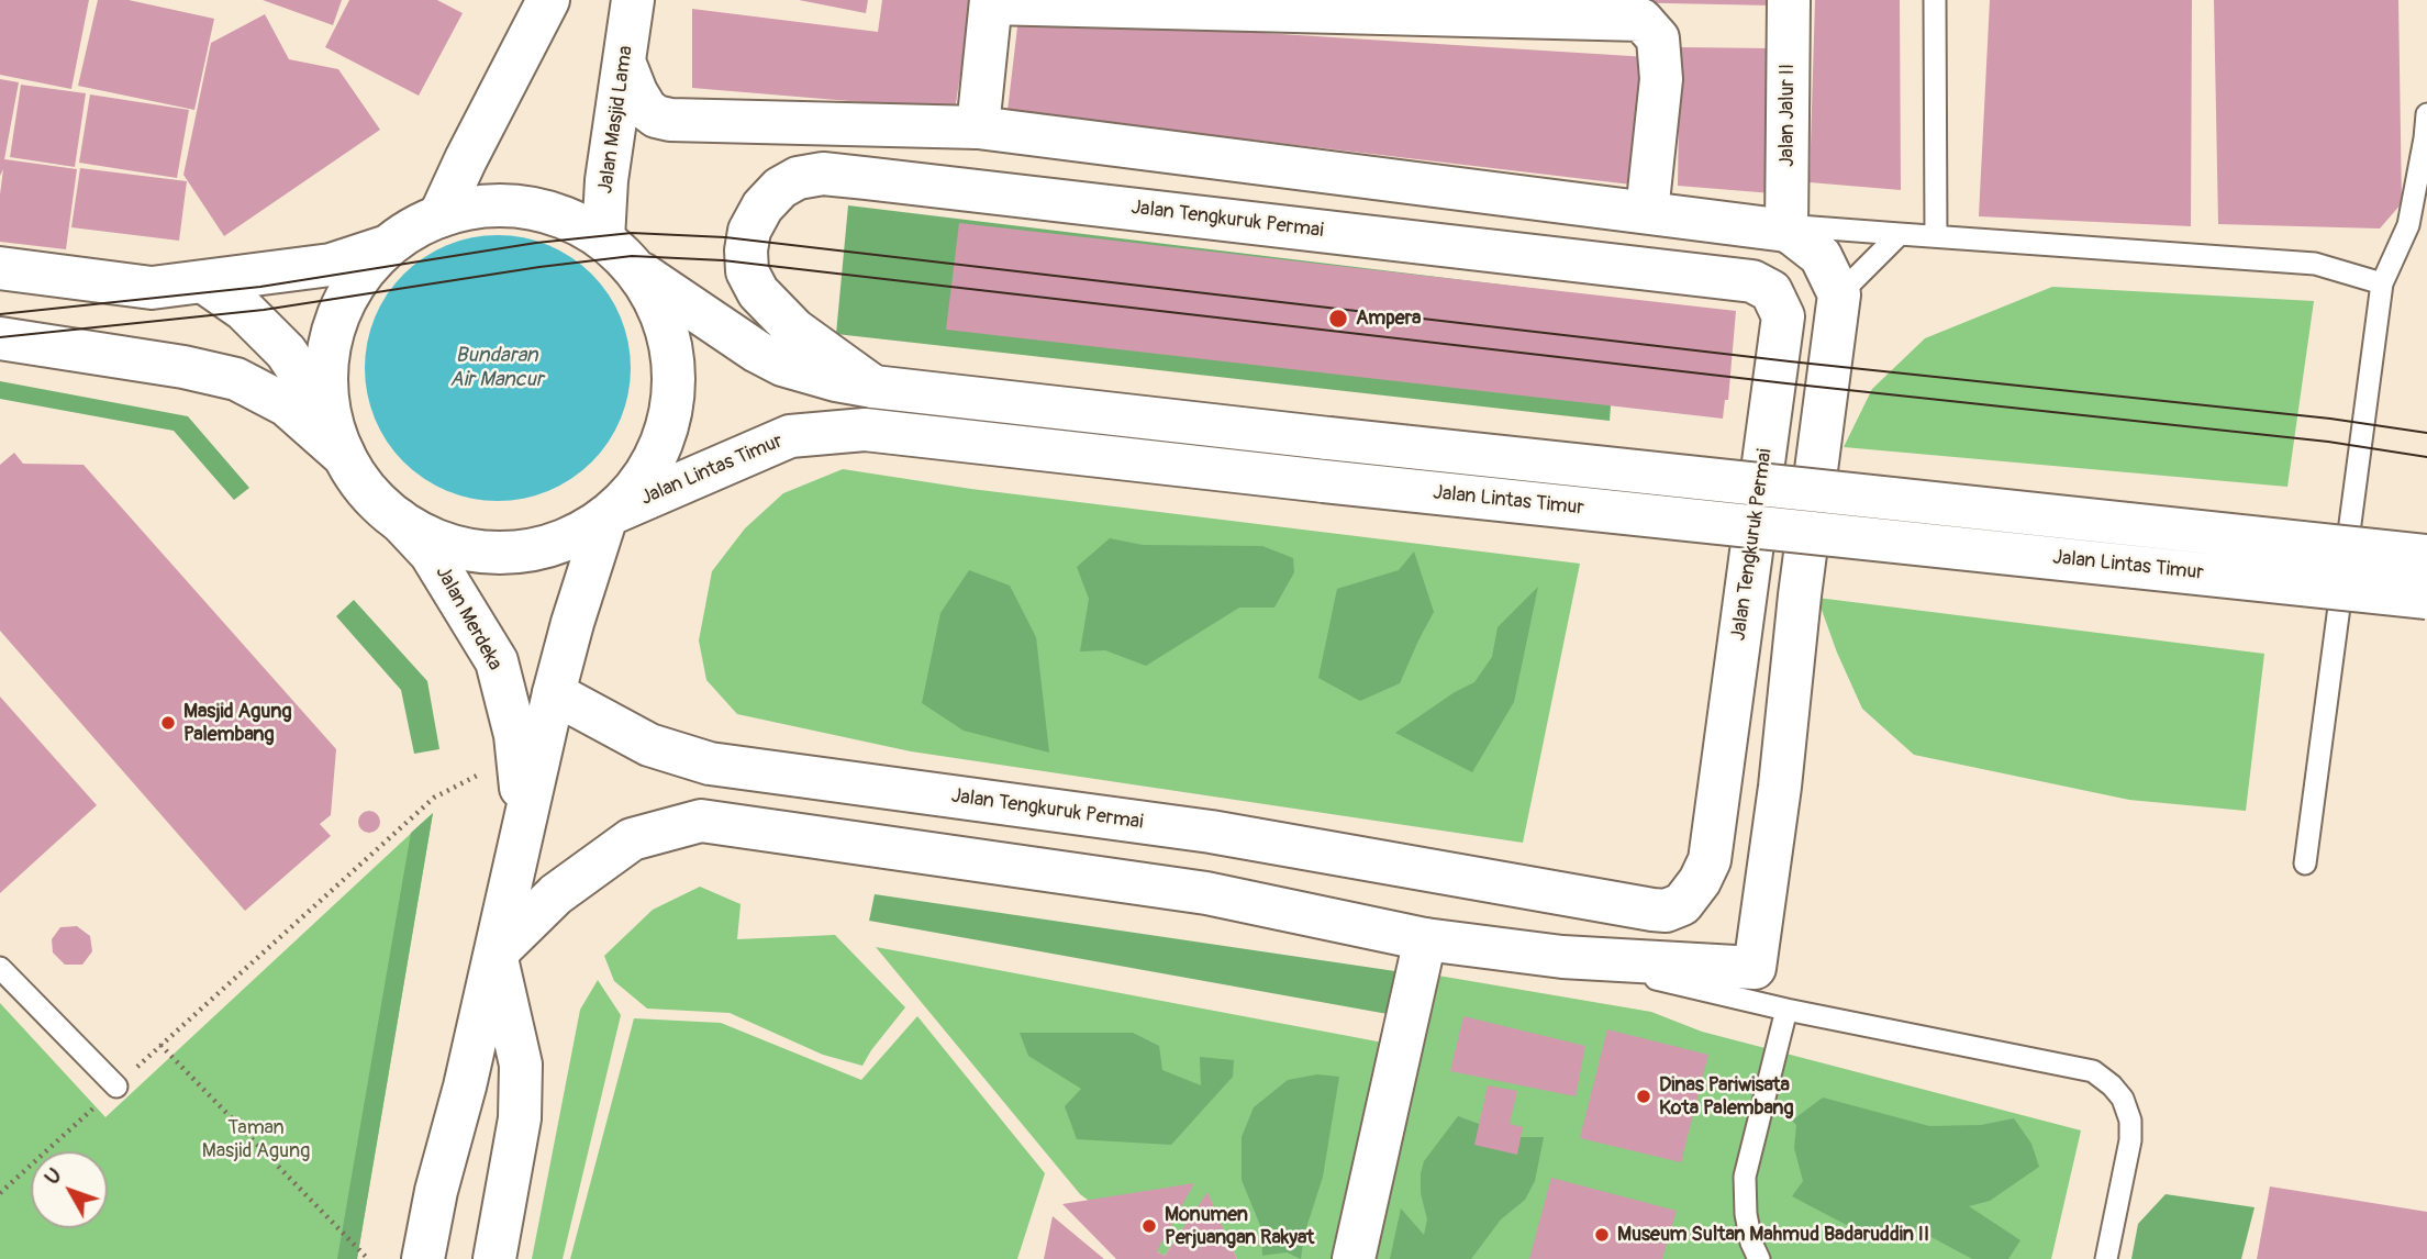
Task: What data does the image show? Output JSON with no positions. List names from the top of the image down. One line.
{"streets":{"main road":["Jalan Jalur II","Jalan Masjid Lama","Jalan Tengkuruk Permai","Jalan Lintas Timur","Jalan Merdeka"]},"crossings":[["Jalan Tengkuruk Permai","Jalan Merdeka"],["Jalan Lintas Timur","Jalan Merdeka"]],"water":["Bundaran Air Mancur"],"parks":["Taman Masjid Agung"],"places":["Ampera","Masjid Agung Palembang","Dinas Pariwisata Kota Palembang","Monumen Perjuangan Rakyat","Museum Sultan Mahmud Badaruddin II"],"north":"top left"}
